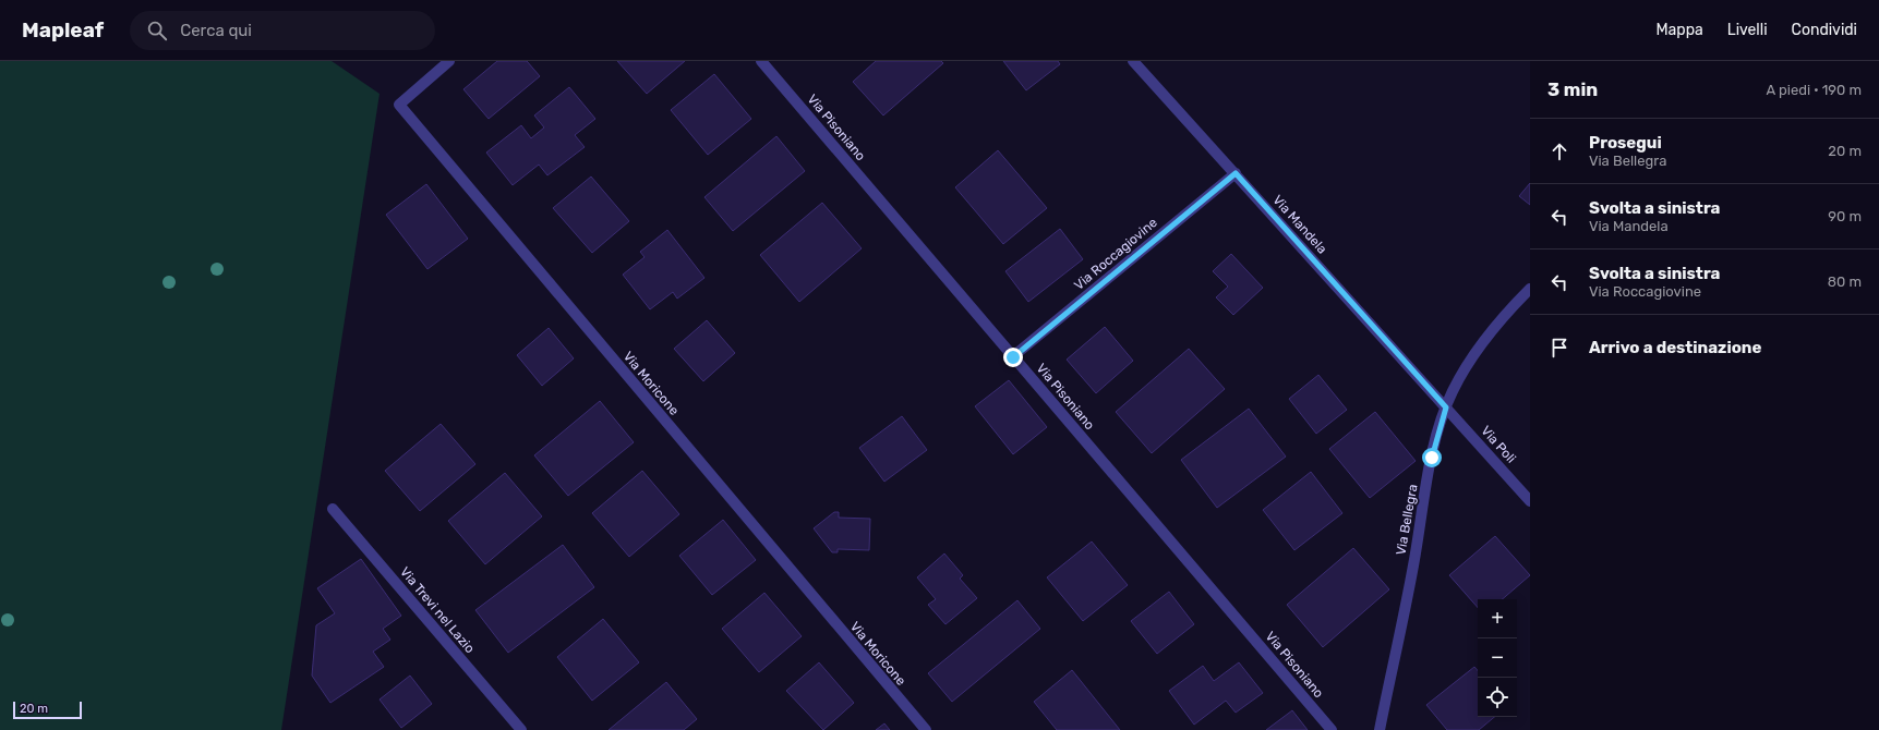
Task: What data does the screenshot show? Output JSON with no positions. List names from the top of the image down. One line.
{"streets":{"street":["Via Pisoniano","Via Mandela","Via Roccagiovine","Via Moricone","Via Poli","Via Bellegra","Via Trevi nel Lazio"]},"crossings":[["Via Pisoniano","Via Roccagiovine"],["Via Mandela","Via Roccagiovine"],["Via Mandela","Via Poli"],["Via Mandela","Via Bellegra"],["Via Poli","Via Bellegra"]],"scale_bar":"20 m","page":{"header":"Mapleaf","search":"Cerca qui","nav":["Mappa","Livelli","Condividi"],"heading":["3 min","A piedi · 190 m"],"list":[["Prosegui","Via Bellegra","20 m"],["Svolta a sinistra","Via Mandela","90 m"],["Svolta a sinistra","Via Roccagiovine","80 m"],"Arrivo a destinazione"],"map_buttons":["+","−"],"scale":"20 m"}}
